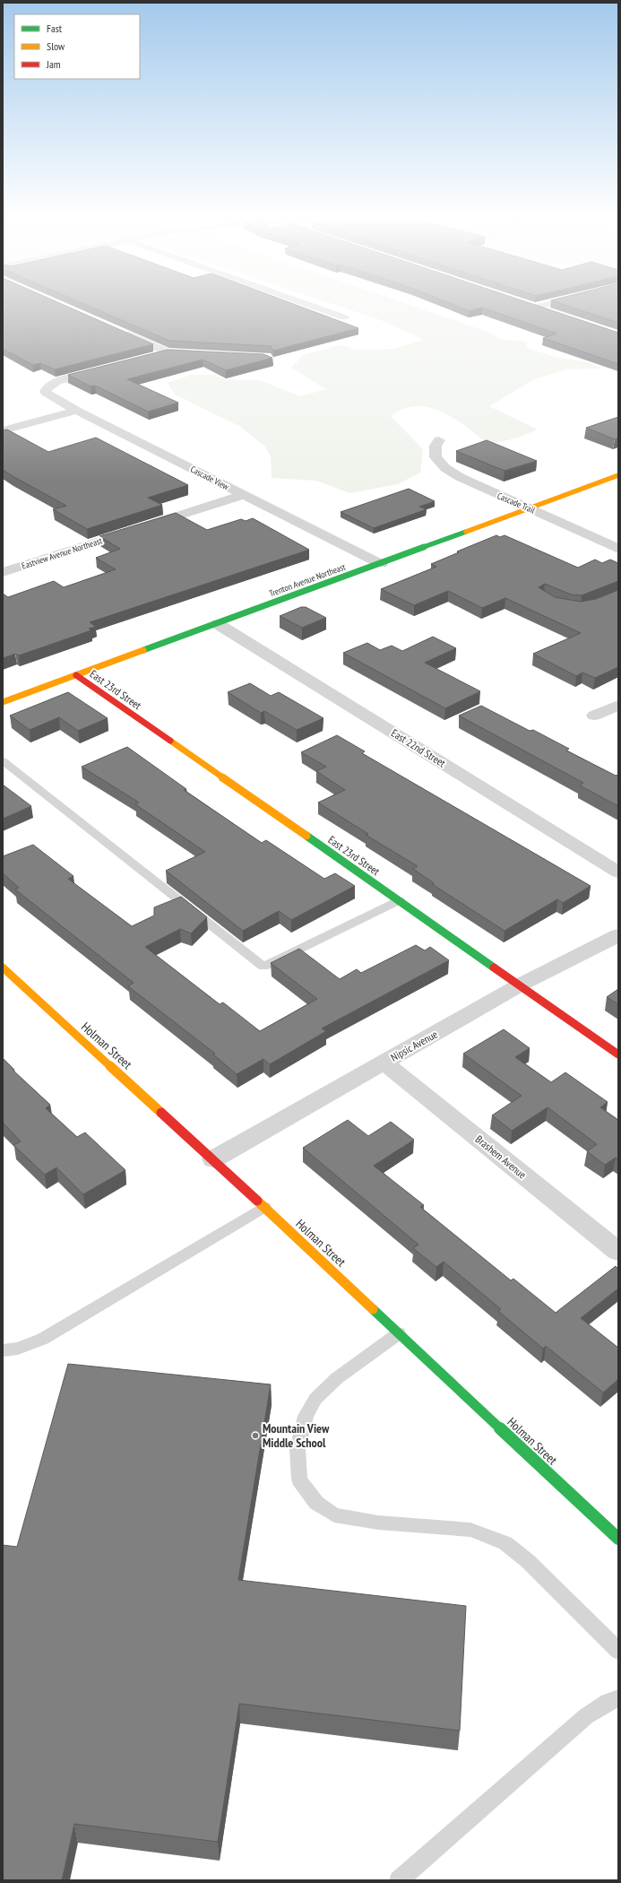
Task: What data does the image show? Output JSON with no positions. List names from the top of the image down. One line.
{"streets":{"street":["Cascade View","Cascade Trail","Eastview Avenue Northeast","Trenton Avenue Northeast","East 23rd Street","East 22nd Street","Holman Street","Nipsic Avenue","Brashem Avenue"]},"crossings":[["Cascade View","Eastview Avenue Northeast"],["Cascade View","Trenton Avenue Northeast"],["Cascade Trail","Trenton Avenue Northeast"],["Trenton Avenue Northeast","East 23rd Street"],["Trenton Avenue Northeast","East 22nd Street"],["East 23rd Street","Nipsic Avenue"],["Holman Street","Nipsic Avenue"],["Nipsic Avenue","Brashem Avenue"]],"places":["Mountain View Middle School"],"legend":["Fast","Slow","Jam"]}
